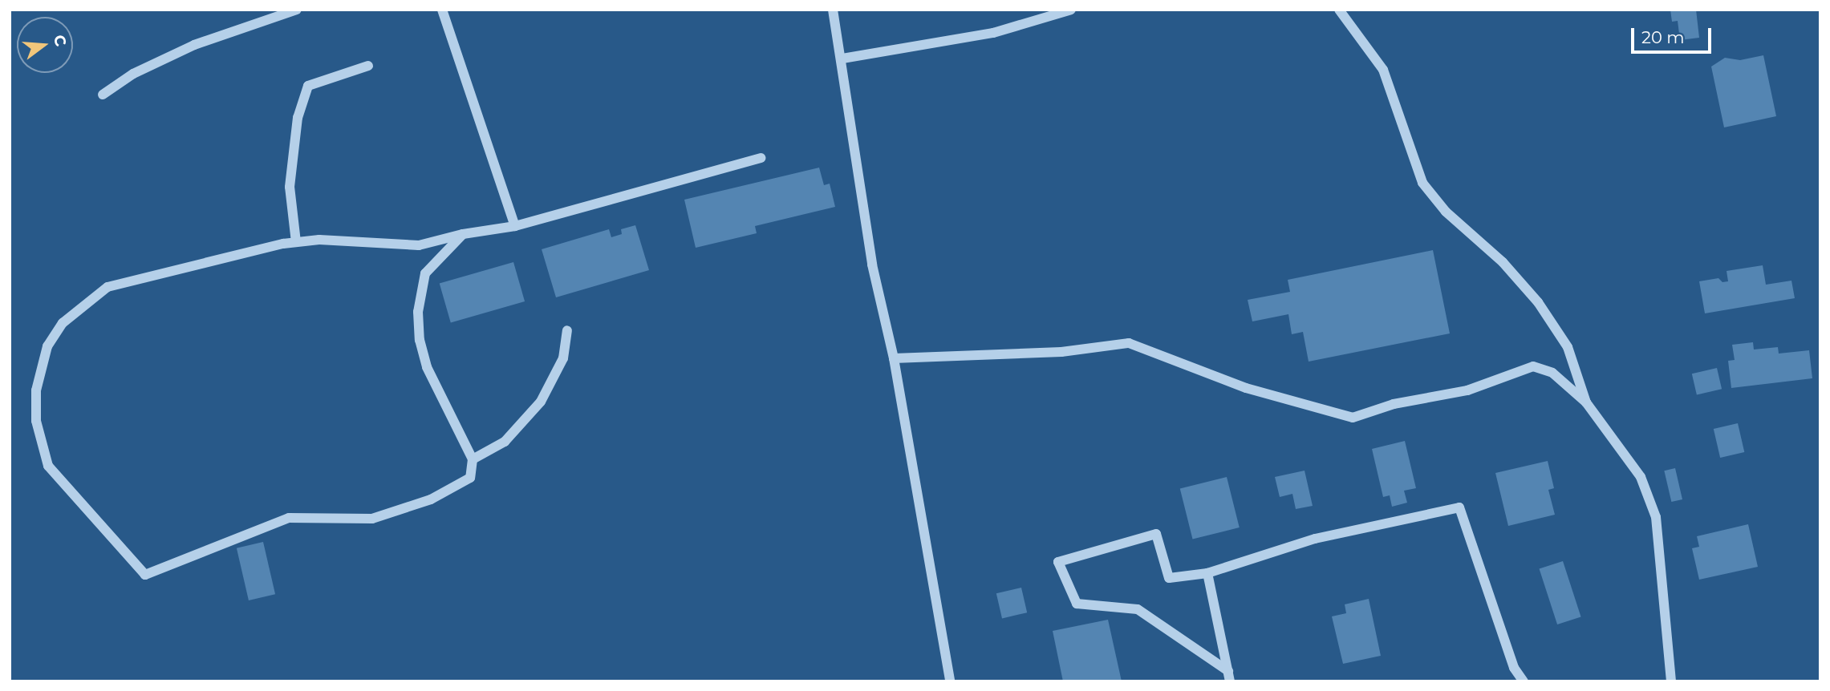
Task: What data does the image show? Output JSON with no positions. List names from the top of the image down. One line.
{"scale_bar":"20 m","north":"right"}
